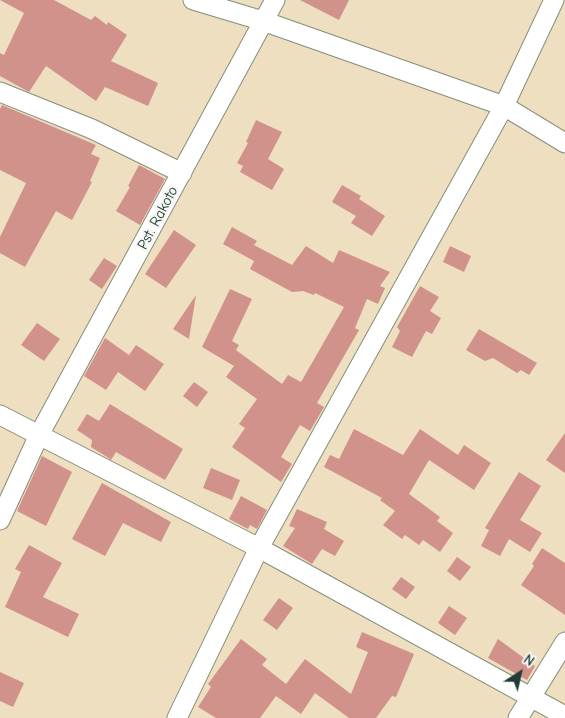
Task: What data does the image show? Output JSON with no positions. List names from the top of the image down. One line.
{"streets":{"street":["Pst. Rakoto"]},"north":"top right"}
